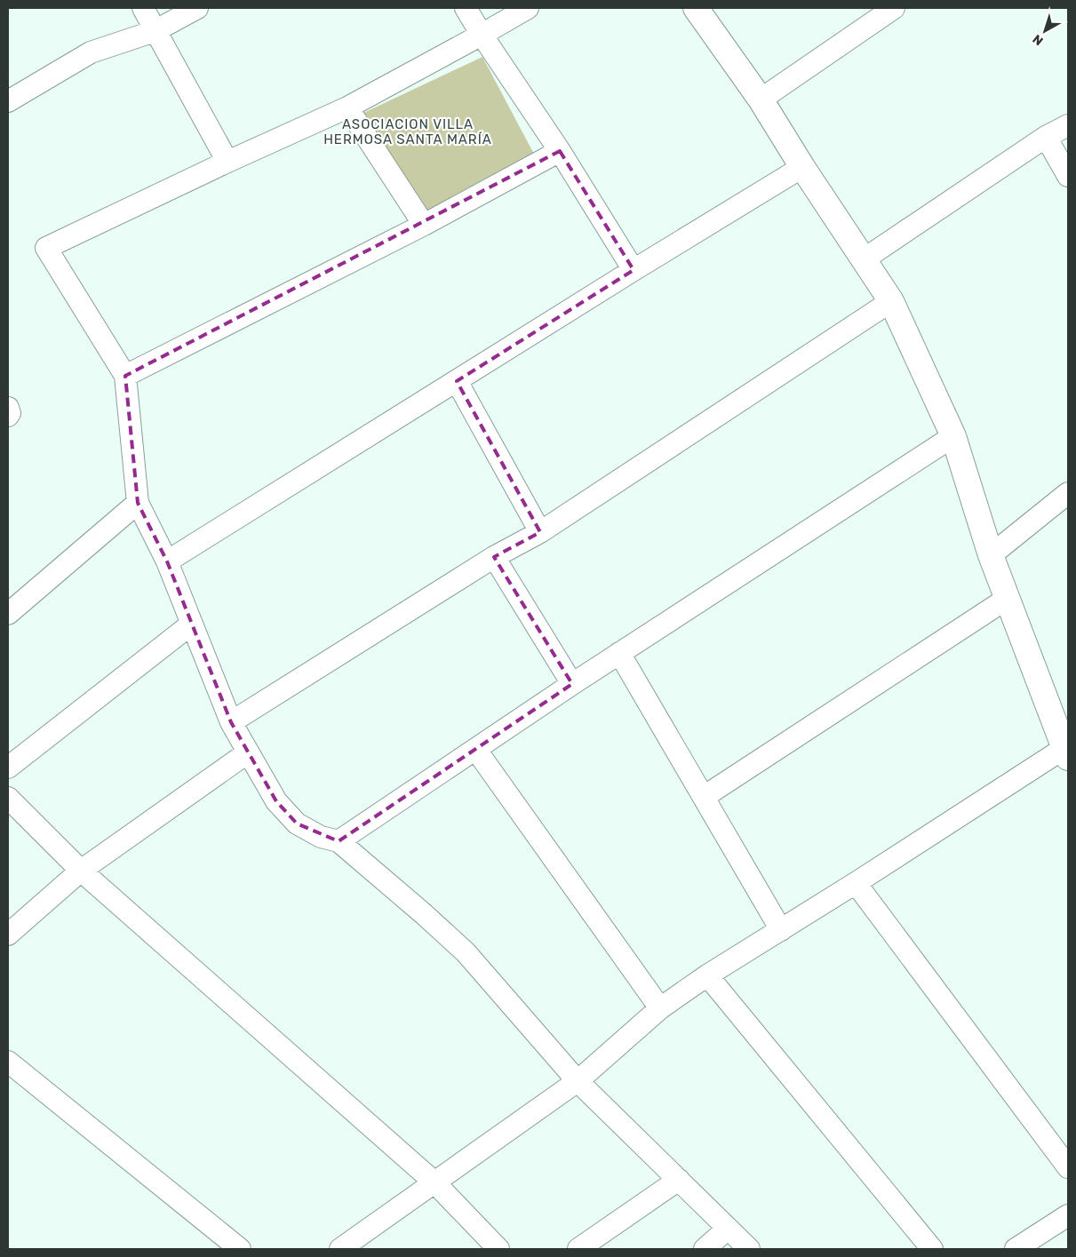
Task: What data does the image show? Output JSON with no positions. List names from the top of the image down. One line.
{"districts":["ASOCIACION VILLA HERMOSA SANTA MARÍA"],"north":"bottom left"}
